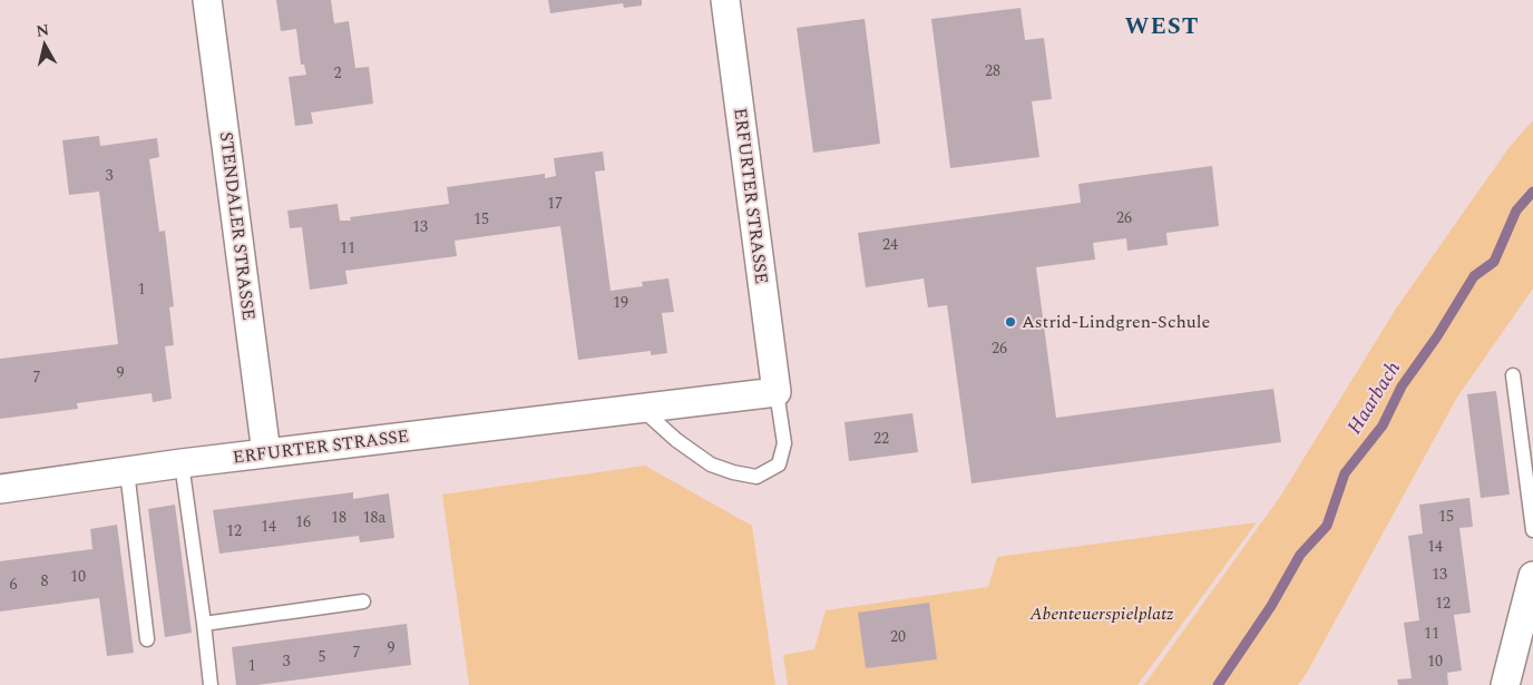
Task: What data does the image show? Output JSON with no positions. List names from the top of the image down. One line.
{"streets":{"street":["ERFURTER STRASSE","STENDALER STRASSE"]},"crossings":[["ERFURTER STRASSE","STENDALER STRASSE"]],"districts":["WEST"],"water":["Haarbach"],"parks":["Abenteuerspielplatz"],"places":["Astrid-Lindgren-Schule"],"house_numbers":["28","2","3","17","26","15","13","24","11","1","19","26","9","7","22","15","18","18a","16","14","12","14","13","10","8","6","12","11","20","9","7","5","3","10","1"],"north":"top"}
